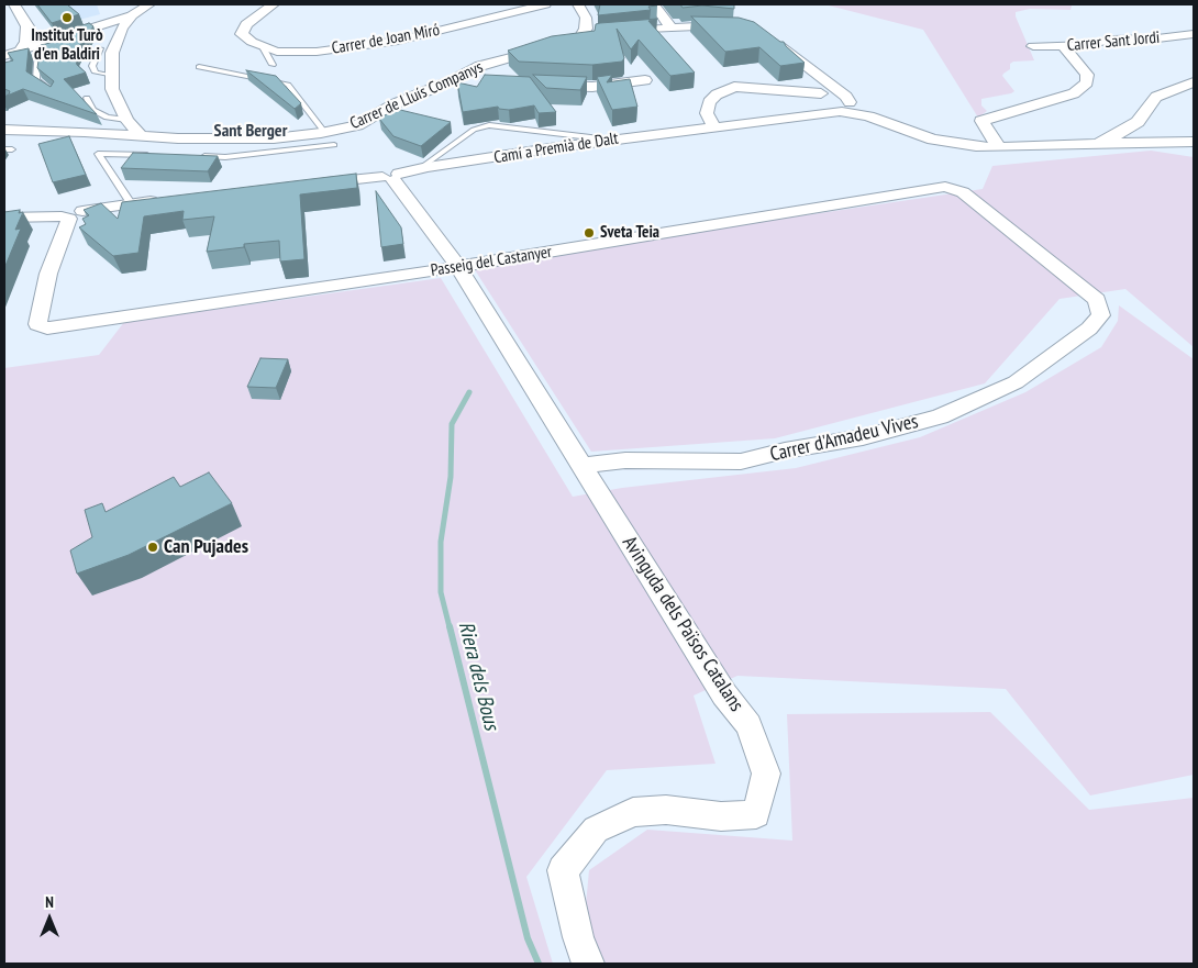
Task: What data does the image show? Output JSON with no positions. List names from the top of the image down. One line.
{"streets":{"street":["Carrer de Joan Miró","Carrer Sant Jordi","Carrer de Lluís Companys","Camí a Premià de Dalt","Passeig del Castanyer","Carrer d'Amadeu Vives","Avinguda dels Països Catalans"]},"crossings":[["Camí a Premià de Dalt","Avinguda dels Països Catalans"],["Passeig del Castanyer","Carrer d'Amadeu Vives"],["Passeig del Castanyer","Avinguda dels Països Catalans"],["Carrer d'Amadeu Vives","Avinguda dels Països Catalans"]],"districts":["Sant Berger"],"water":["Riera dels Bous"],"places":["Institut Turò d'en Baldiri","Sveta Teia","Can Pujades"],"north":"top"}
